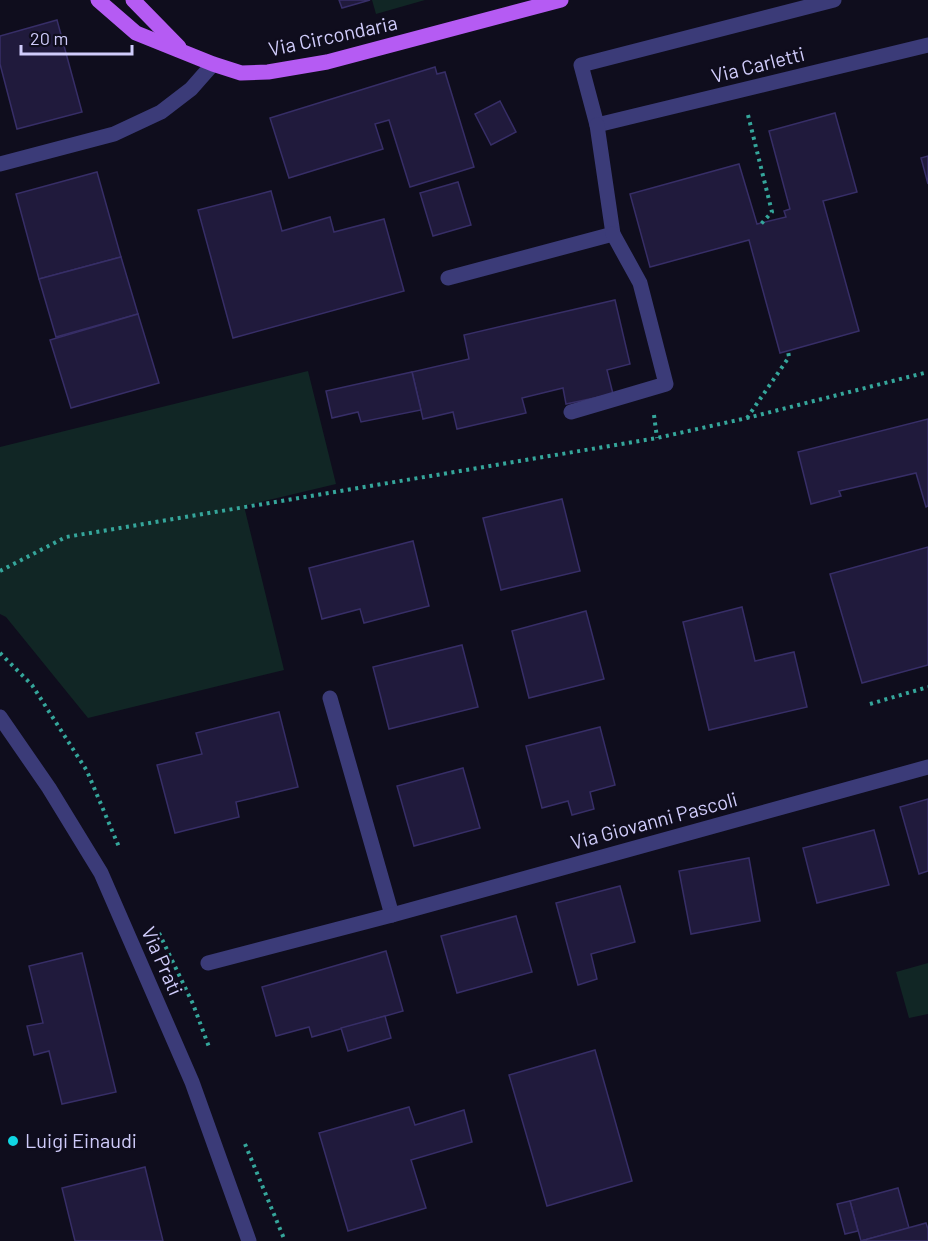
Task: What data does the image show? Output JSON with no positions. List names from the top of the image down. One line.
{"streets":{"main road":["Via Circondaria"],"street":["Via Carletti","Via Giovanni Pascoli","Via Prati"]},"places":["Luigi Einaudi"],"scale_bar":"20 m"}
